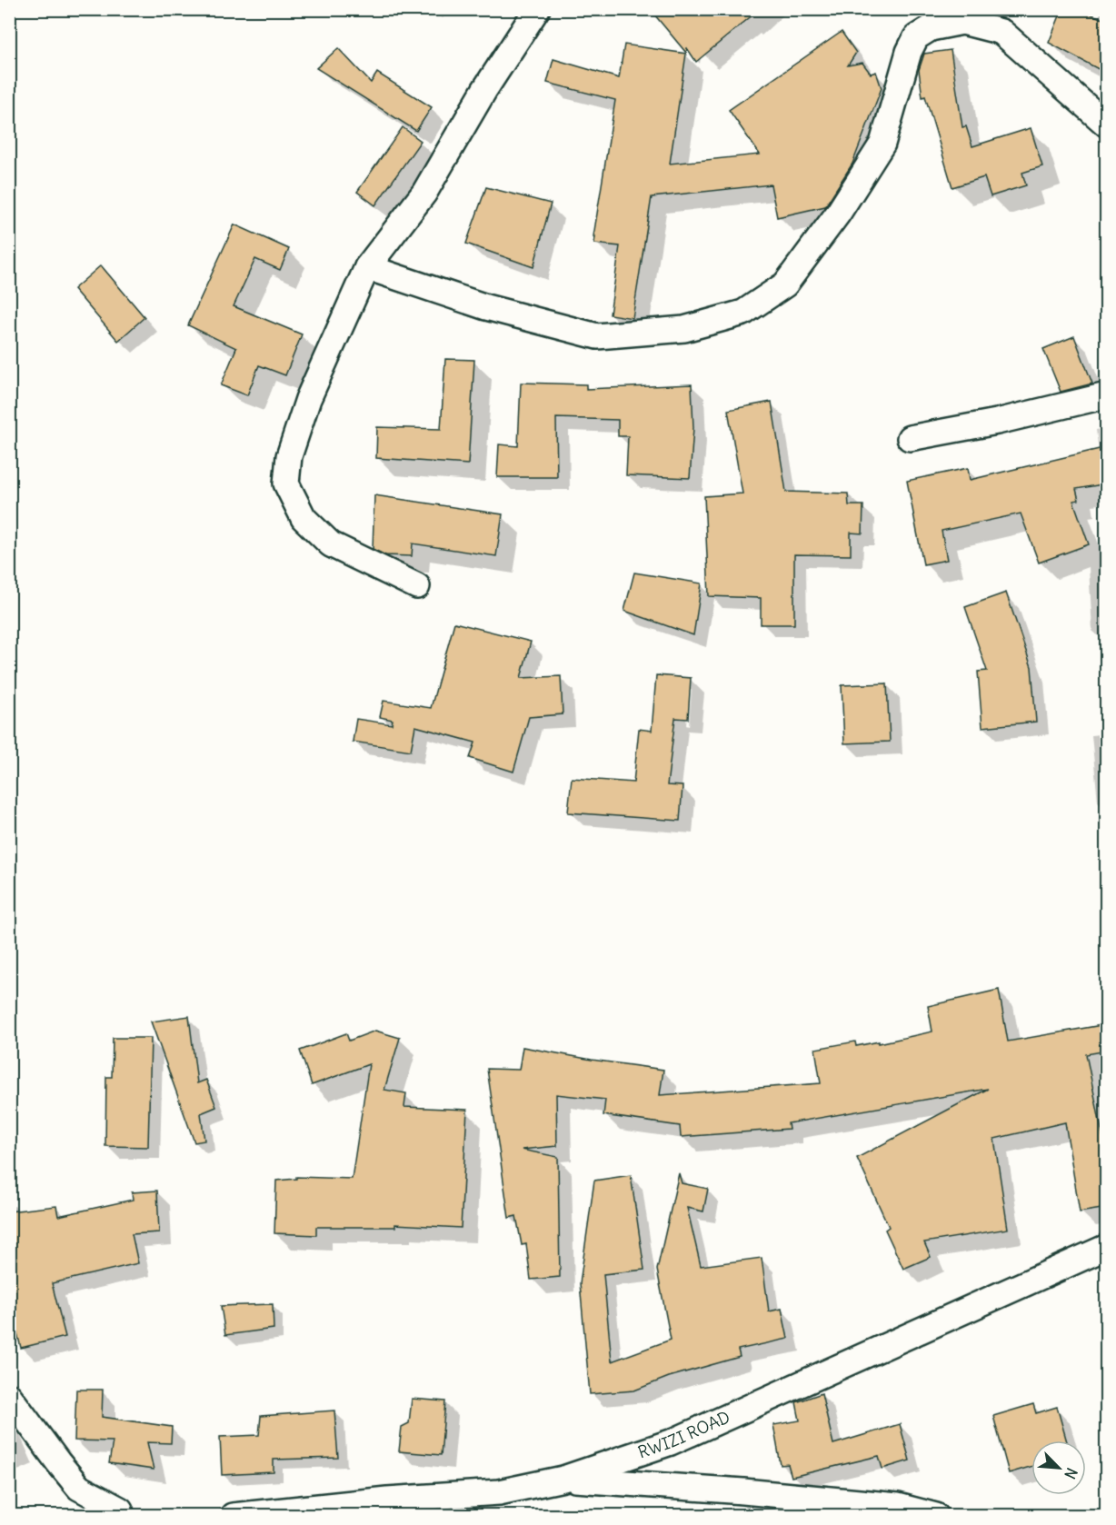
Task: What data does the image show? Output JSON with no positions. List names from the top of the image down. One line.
{"streets":{"street":["RWIZI ROAD"]},"north":"bottom right"}
